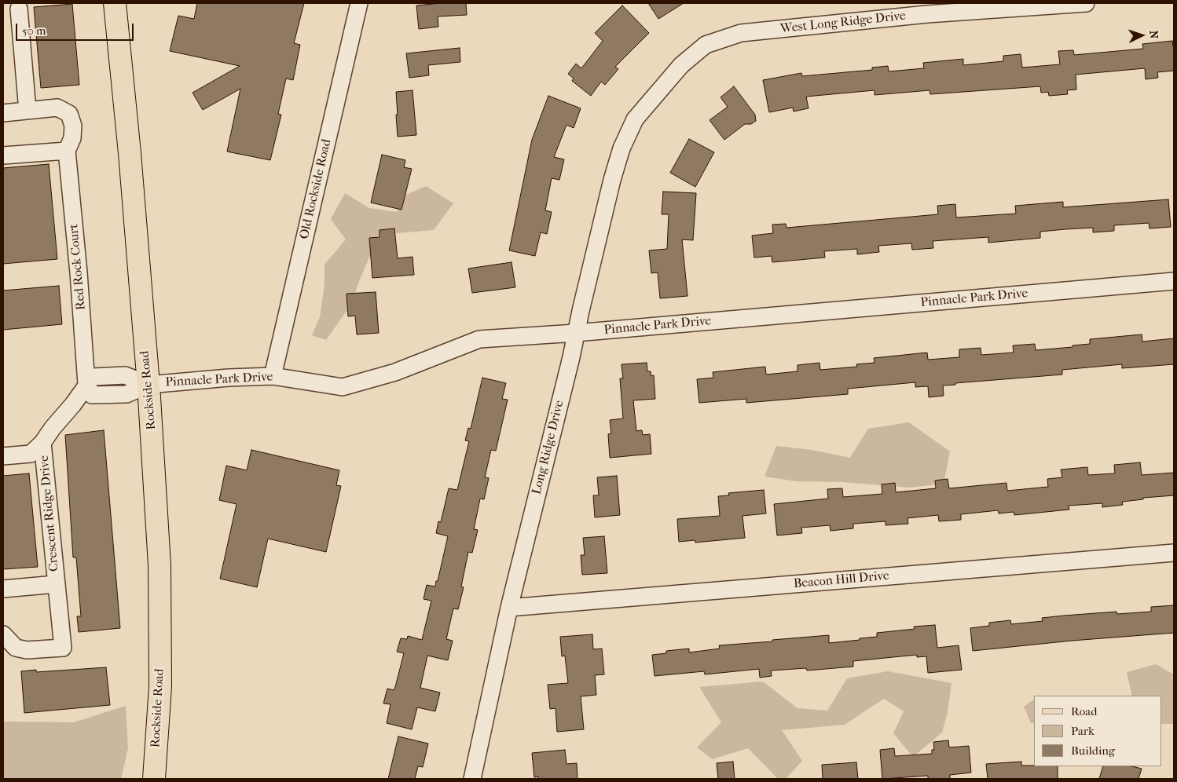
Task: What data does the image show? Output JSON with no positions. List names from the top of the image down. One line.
{"streets":{"main road":["Rockside Road"],"street":["West Long Ridge Drive","Old Rockside Road","Red Rock Court","Pinnacle Park Drive","Long Ridge Drive","Crescent Ridge Drive","Beacon Hill Drive"]},"crossings":[["West Long Ridge Drive","Long Ridge Drive"],["Old Rockside Road","Pinnacle Park Drive"],["Red Rock Court","Crescent Ridge Drive"],["Pinnacle Park Drive","Rockside Road"],["Pinnacle Park Drive","Long Ridge Drive"],["Long Ridge Drive","Beacon Hill Drive"]],"legend":["Road","Park","Building"],"scale_bar":"50 m","north":"right"}
